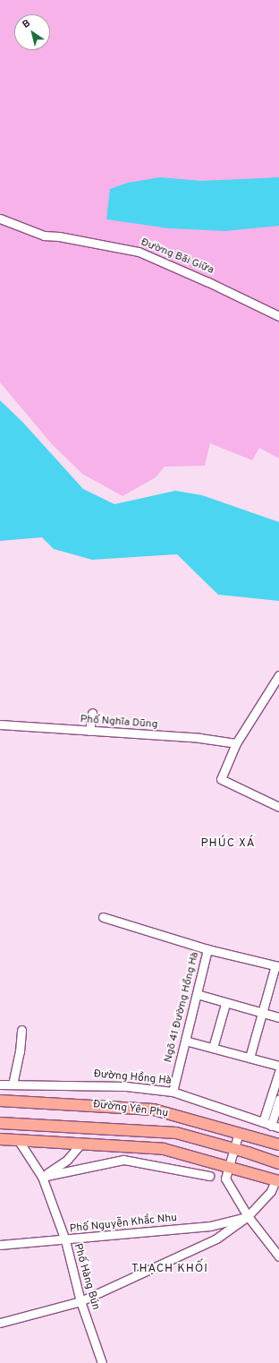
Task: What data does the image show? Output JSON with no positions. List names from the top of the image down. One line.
{"streets":{"main road":["Đường Yên Phụ"],"street":["Đường Bãi Giữa","Phố Nghĩa Dũng","Ngõ 41 Đường Hồng Hà","Đường Hồng Hà","Phố Nguyễn Khắc Nhu","Phố Hàng Bún"]},"crossings":[["Ngõ 41 Đường Hồng Hà","Đường Hồng Hà"],["Phố Nguyễn Khắc Nhu","Phố Hàng Bún"]],"districts":["PHÚC XÁ","THẠCH KHỐI"],"north":"top left"}
